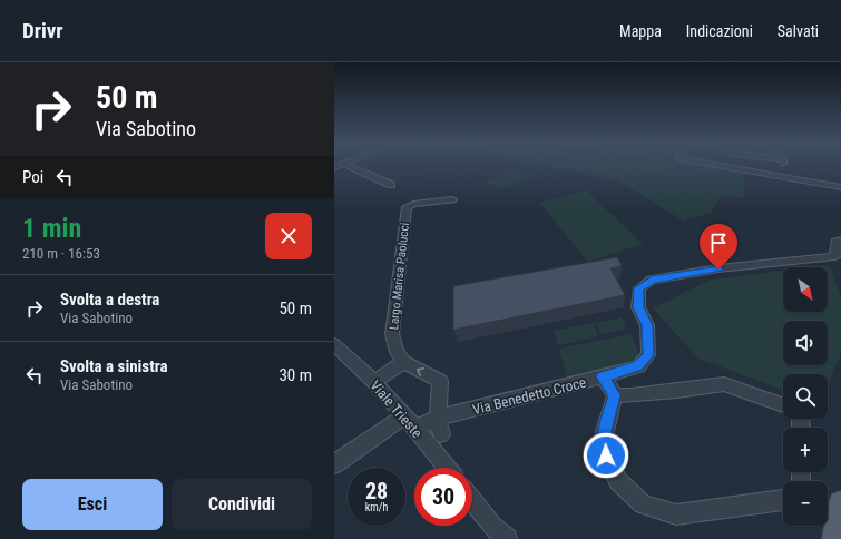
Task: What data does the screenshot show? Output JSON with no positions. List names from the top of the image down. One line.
{"streets":{"street":["Largo Marisa Paolucci","Via Benedetto Croce","Viale Trieste"]},"crossings":[["Via Benedetto Croce","Viale Trieste"]],"north":"bottom right","page":{"header":"Drivr","nav":["Mappa","Indicazioni","Salvati"],"turn":["50 m","Via Sabotino"],"then":"Poi","heading":["1 min","210 m · 16:53"],"map_buttons":["+","−"],"list":[{"name":"Svolta a destra","note":"Via Sabotino","value":"50 m"},{"name":"Svolta a sinistra","note":"Via Sabotino","value":"30 m"}],"speed":"28 km/h","limit":"30","buttons":["Esci","Condividi"]}}
